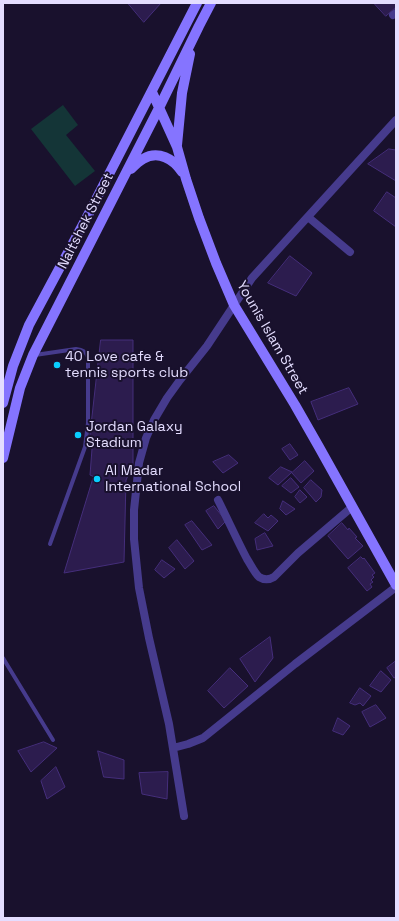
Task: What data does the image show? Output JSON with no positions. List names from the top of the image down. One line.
{"streets":{"main road":["Naltshek Street","Younis Islam Street"]},"crossings":[["Naltshek Street","Younis Islam Street"]],"places":["40 Love cafe & tennis sports club","Jordan Galaxy Stadium","Al Madar International School"]}
